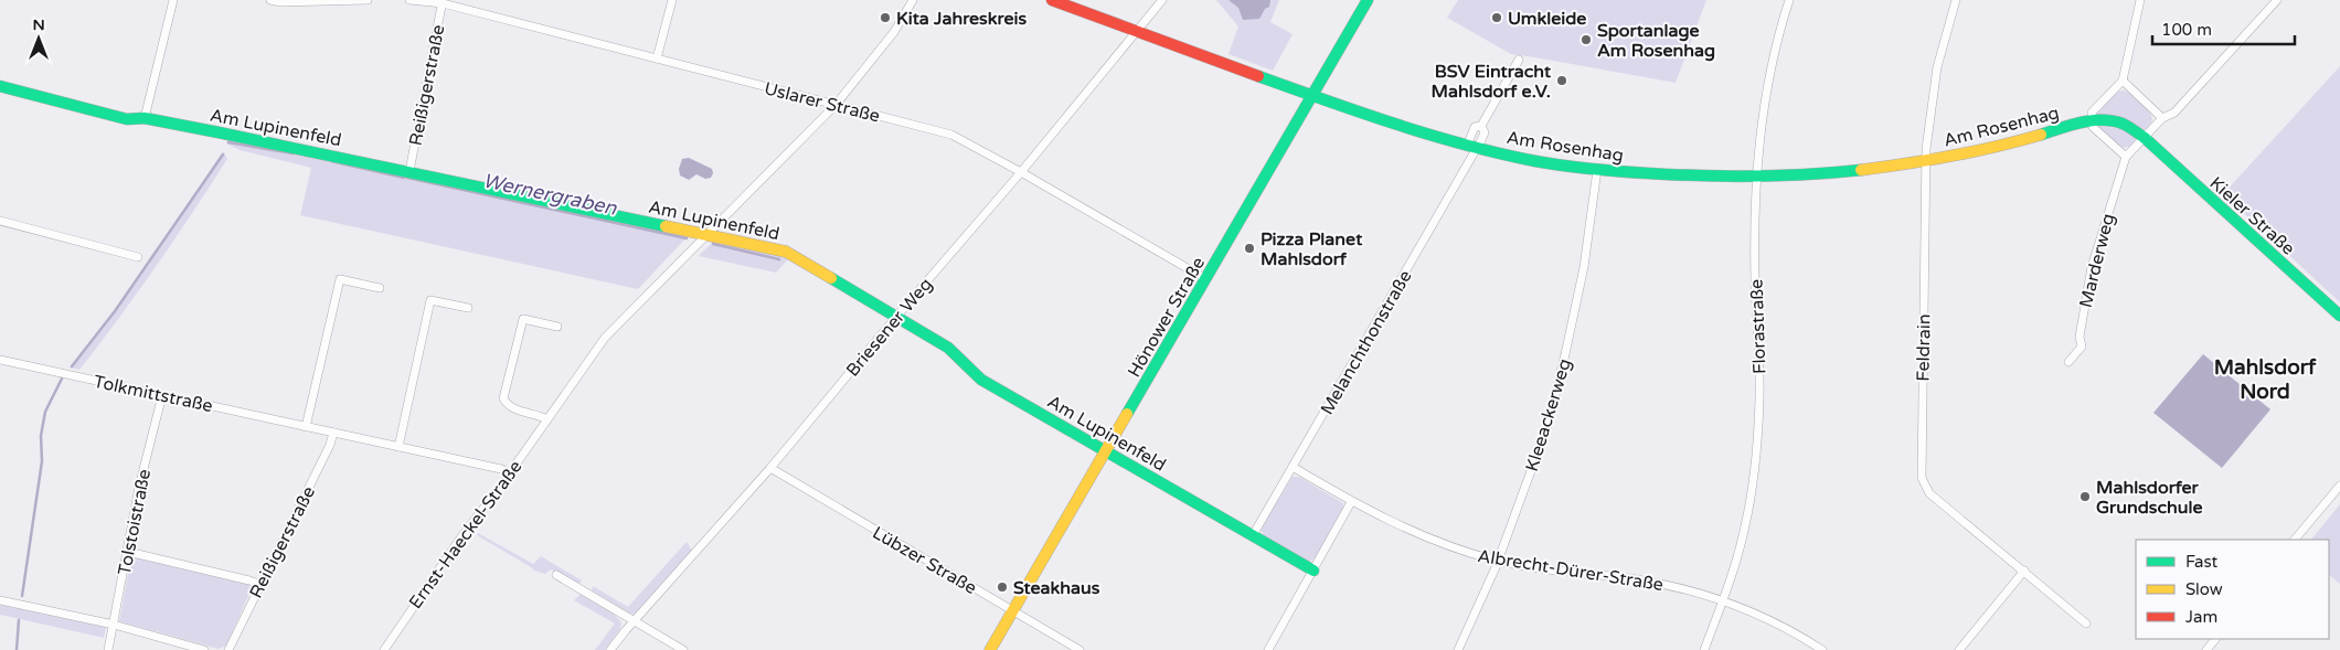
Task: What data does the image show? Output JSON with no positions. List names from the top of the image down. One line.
{"streets":{"street":["Reißigerstraße","Uslarer Straße","Am Rosenhag","Am Lupinenfeld","Kieler Straße","Marderweg","Hönower Straße","Briesener Weg","Florastraße","Melanchthonstraße","Feldrain","Tolkmittstraße","Kleeackerweg","Tolstoistraße","Ernst-Haeckel-Straße","Lübzer Straße","Albrecht-Dürer-Straße"]},"crossings":[["Reißigerstraße","Uslarer Straße"],["Reißigerstraße","Am Lupinenfeld"],["Reißigerstraße","Tolkmittstraße"],["Uslarer Straße","Hönower Straße"],["Uslarer Straße","Briesener Weg"],["Uslarer Straße","Ernst-Haeckel-Straße"],["Am Rosenhag","Kieler Straße"],["Am Rosenhag","Hönower Straße"],["Am Rosenhag","Briesener Weg"],["Am Rosenhag","Florastraße"],["Am Rosenhag","Melanchthonstraße"],["Am Rosenhag","Feldrain"],["Am Rosenhag","Kleeackerweg"],["Am Lupinenfeld","Hönower Straße"],["Am Lupinenfeld","Briesener Weg"],["Am Lupinenfeld","Melanchthonstraße"],["Am Lupinenfeld","Ernst-Haeckel-Straße"],["Hönower Straße","Lübzer Straße"],["Briesener Weg","Lübzer Straße"],["Florastraße","Albrecht-Dürer-Straße"],["Melanchthonstraße","Albrecht-Dürer-Straße"],["Tolkmittstraße","Tolstoistraße"],["Tolkmittstraße","Ernst-Haeckel-Straße"],["Kleeackerweg","Albrecht-Dürer-Straße"]],"districts":["Mahlsdorf Nord"],"water":["Wernergraben"],"places":["Kita Jahreskreis","Umkleide","Sportanlage Am Rosenhag","BSV Eintracht Mahlsdorf e.V.","Pizza Planet Mahlsdorf","Mahlsdorfer Grundschule","Steakhaus"],"legend":["Fast","Slow","Jam"],"scale_bar":"100 m","north":"top"}
